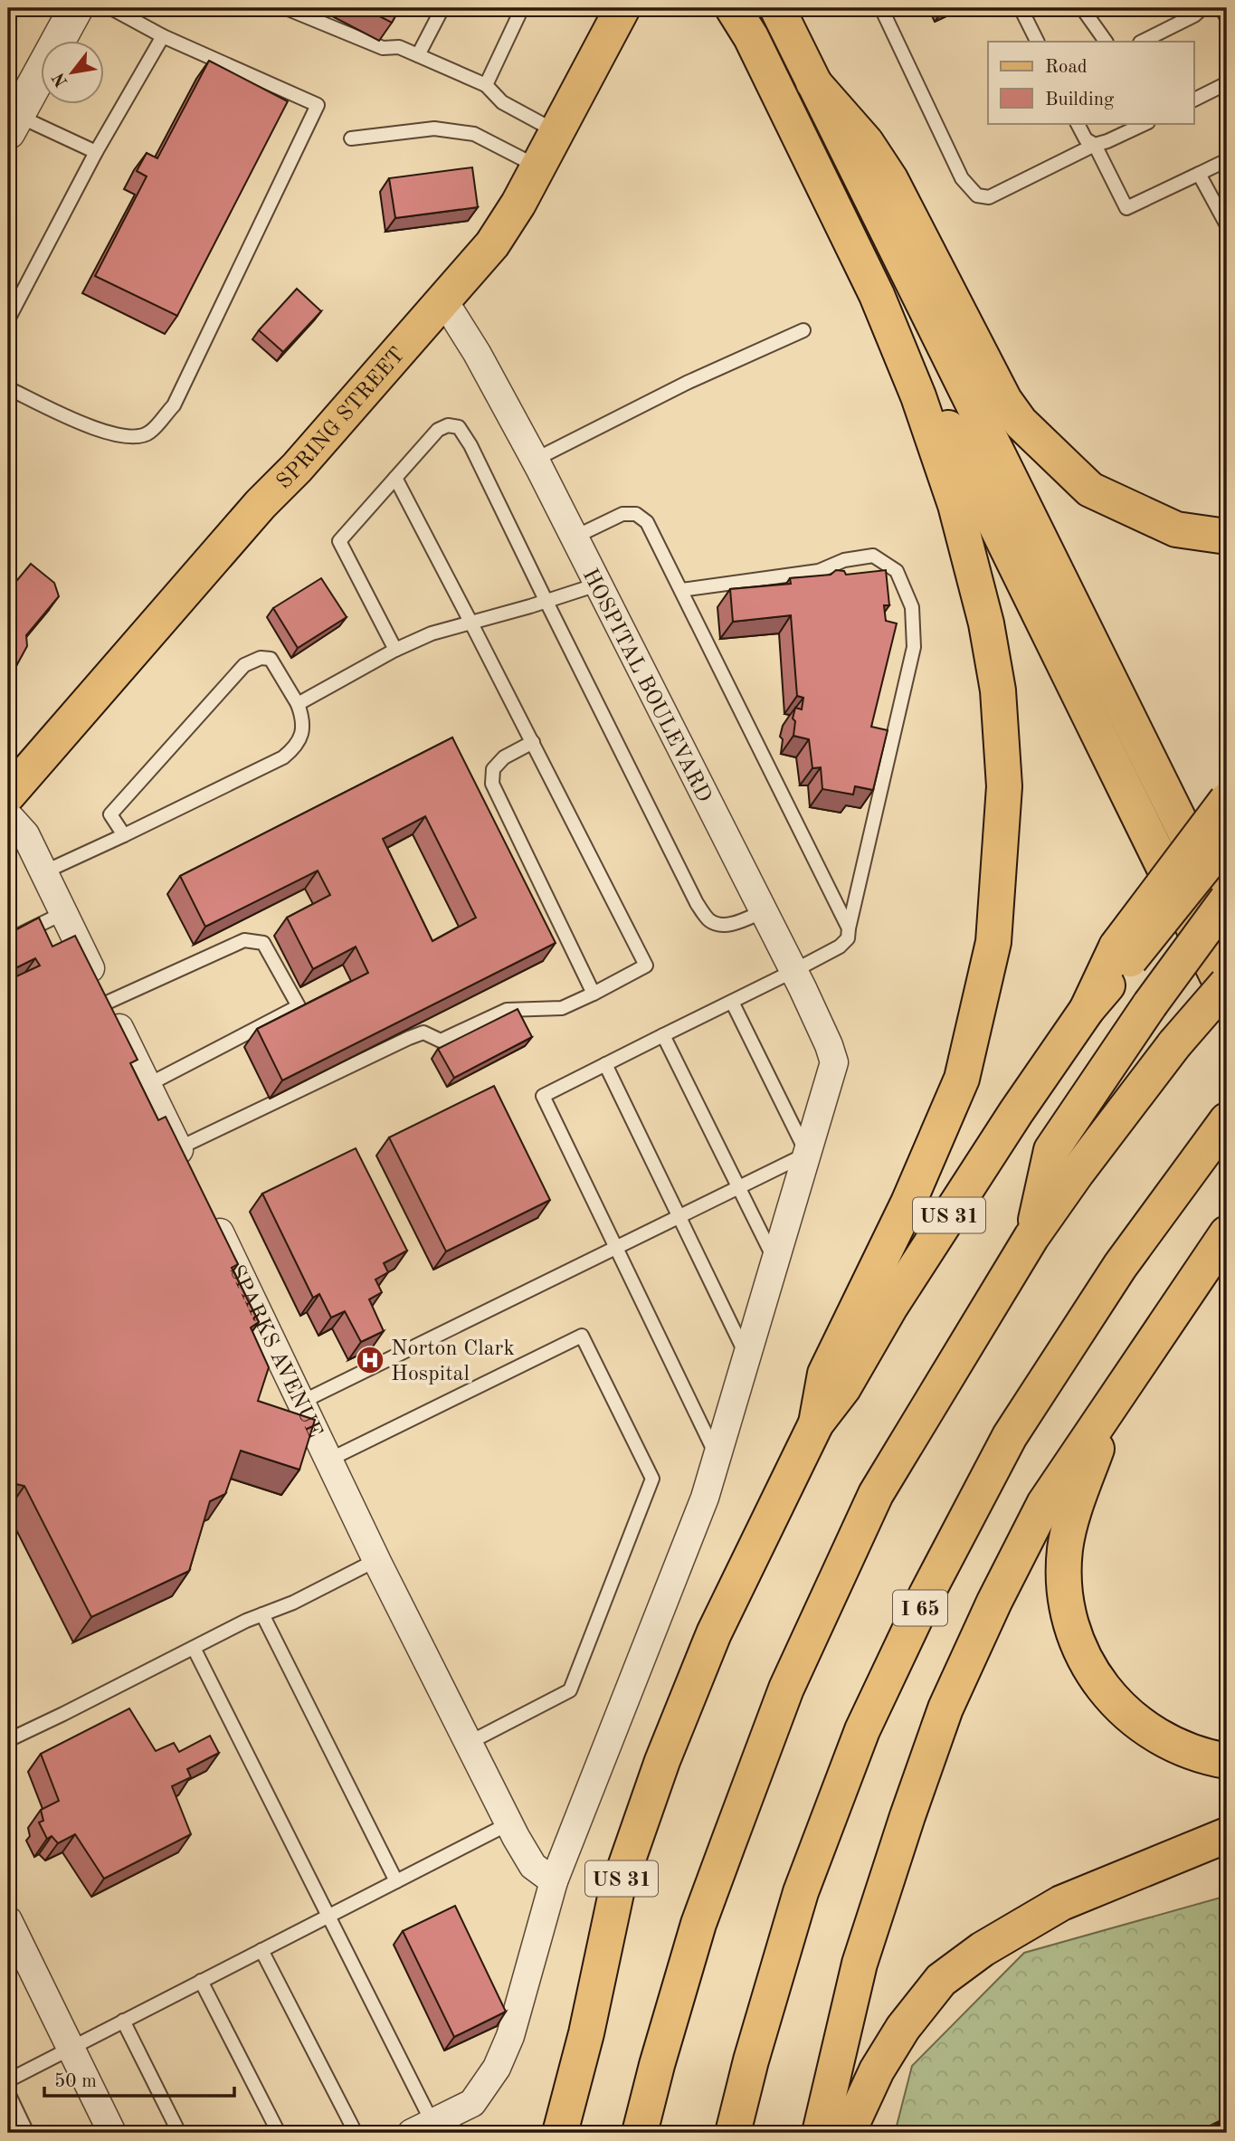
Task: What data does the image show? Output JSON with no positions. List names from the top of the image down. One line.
{"streets":{"main road":["SPRING STREET","US 31","I 65"],"street":["HOSPITAL BOULEVARD","SPARKS AVENUE"]},"crossings":[["SPRING STREET","HOSPITAL BOULEVARD"],["HOSPITAL BOULEVARD","SPARKS AVENUE"]],"places":{"hospital":["Norton Clark Hospital"]},"legend":["Road","Building"],"scale_bar":"50 m","north":"bottom left"}
